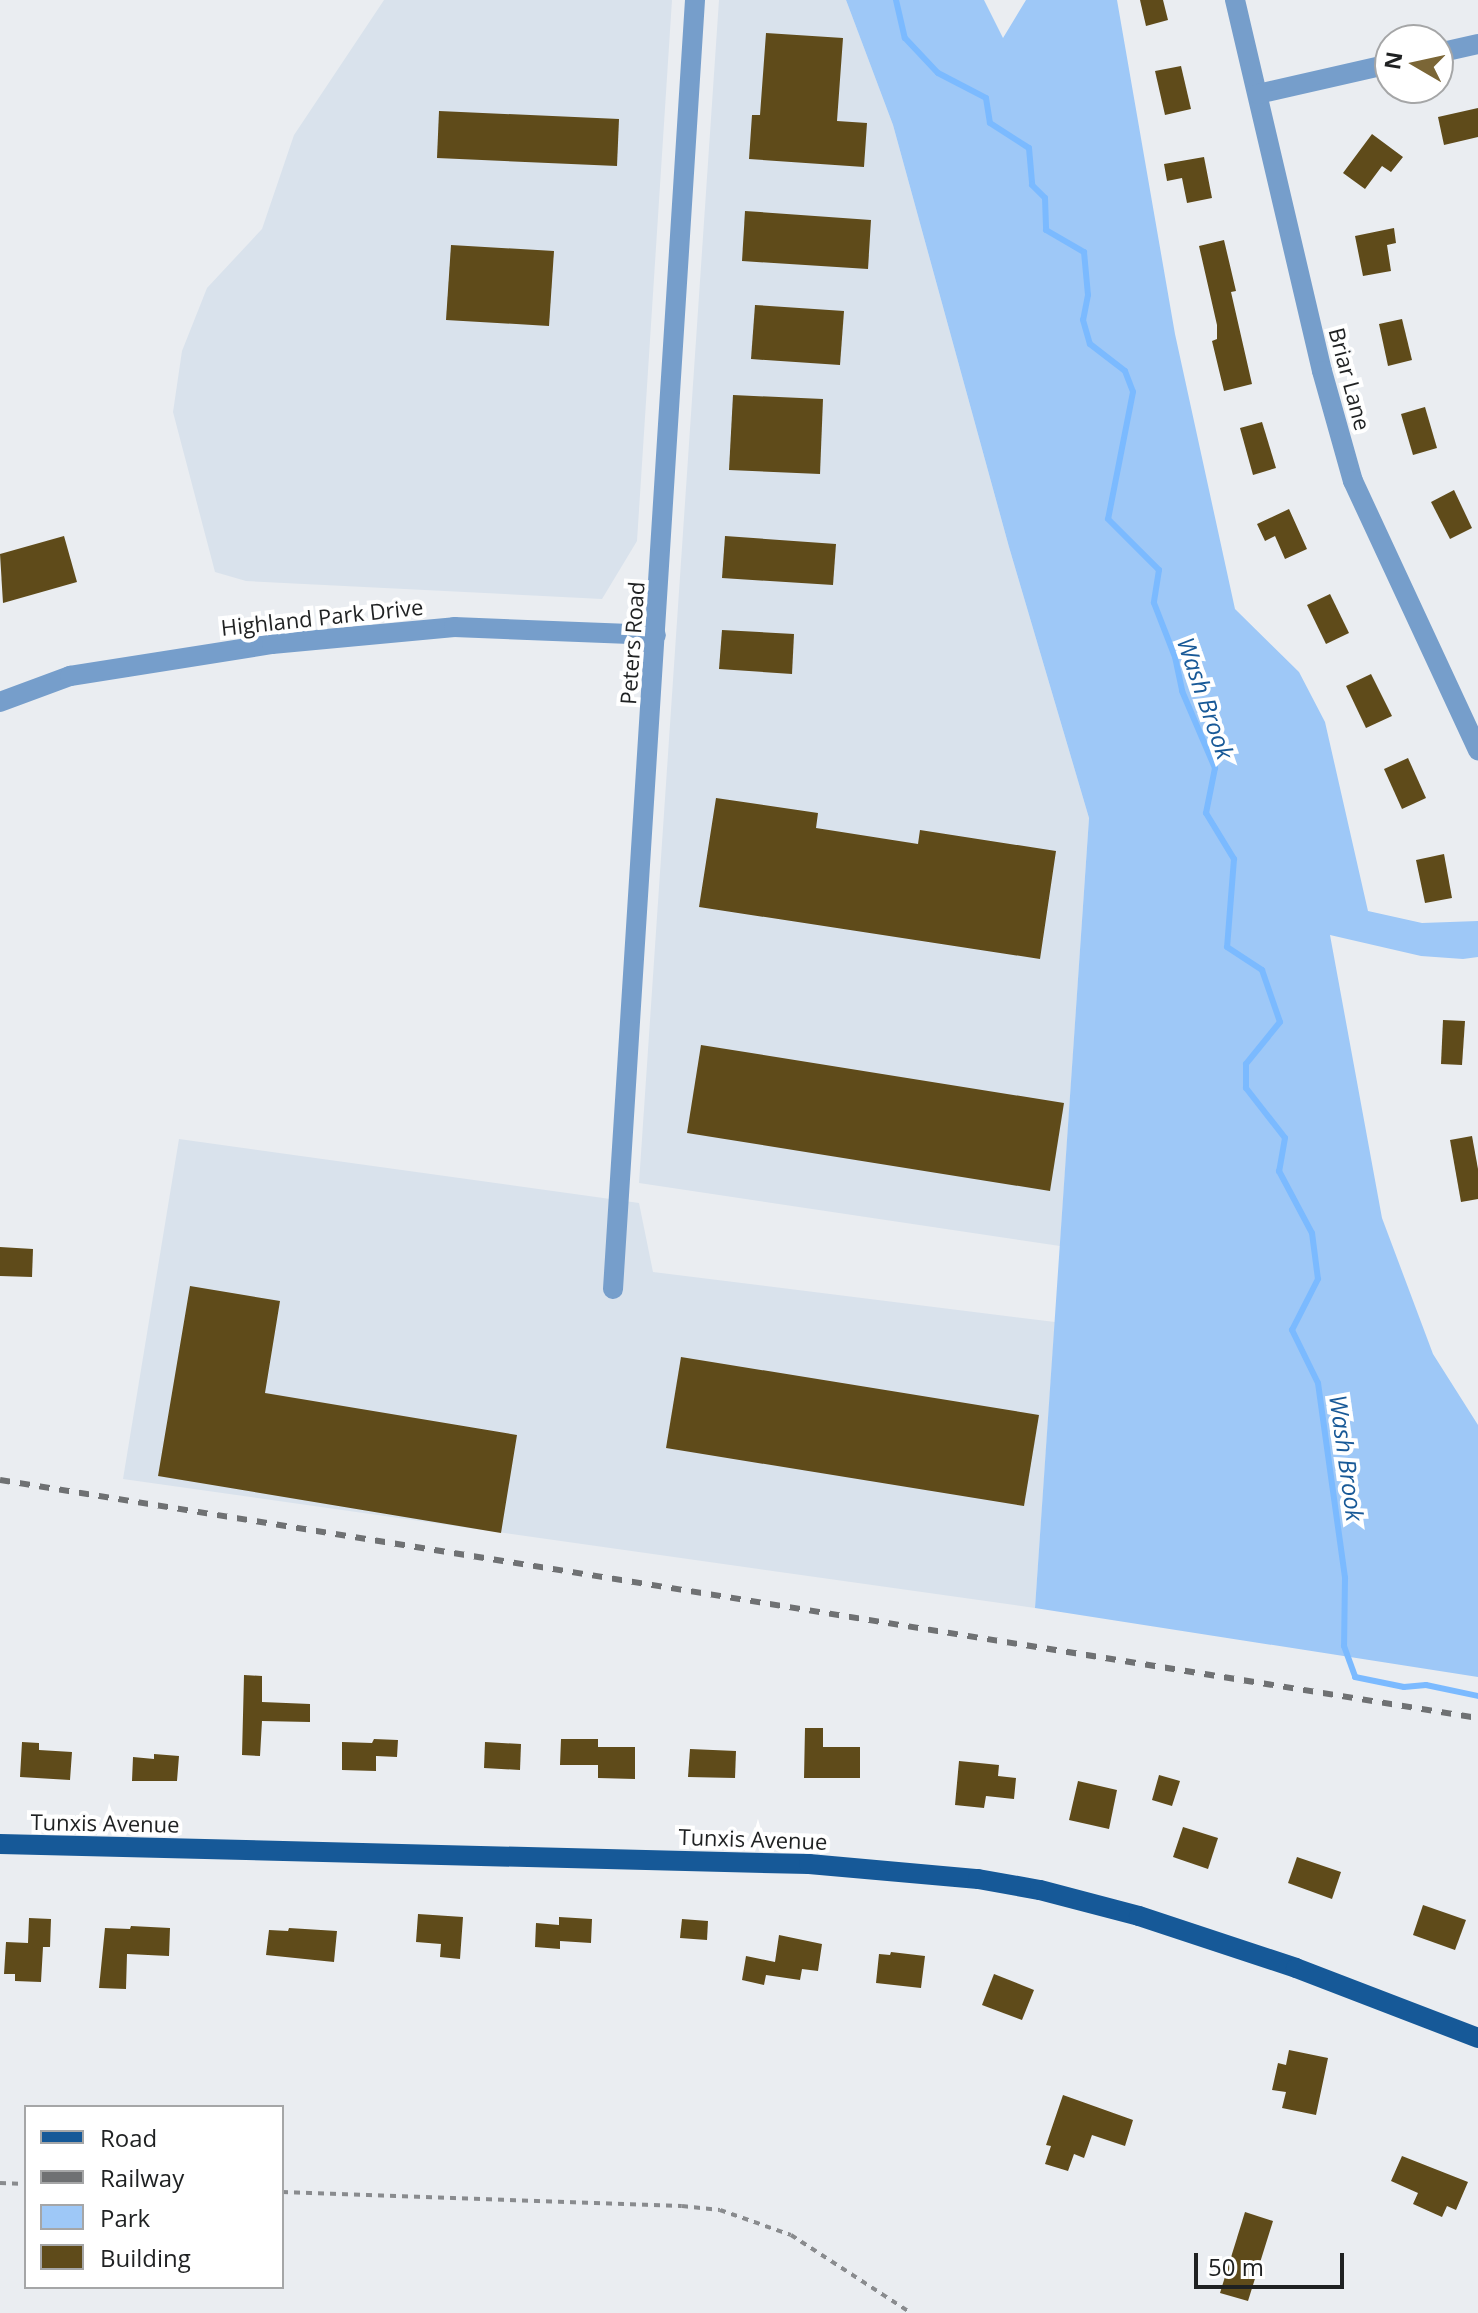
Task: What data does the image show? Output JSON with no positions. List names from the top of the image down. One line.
{"streets":{"main road":["Tunxis Avenue"],"street":["Briar Lane","Highland Park Drive","Peters Road"]},"crossings":[["Highland Park Drive","Peters Road"]],"water":["Wash Brook"],"legend":["Road","Railway","Park","Building"],"scale_bar":"50 m","north":"left"}
